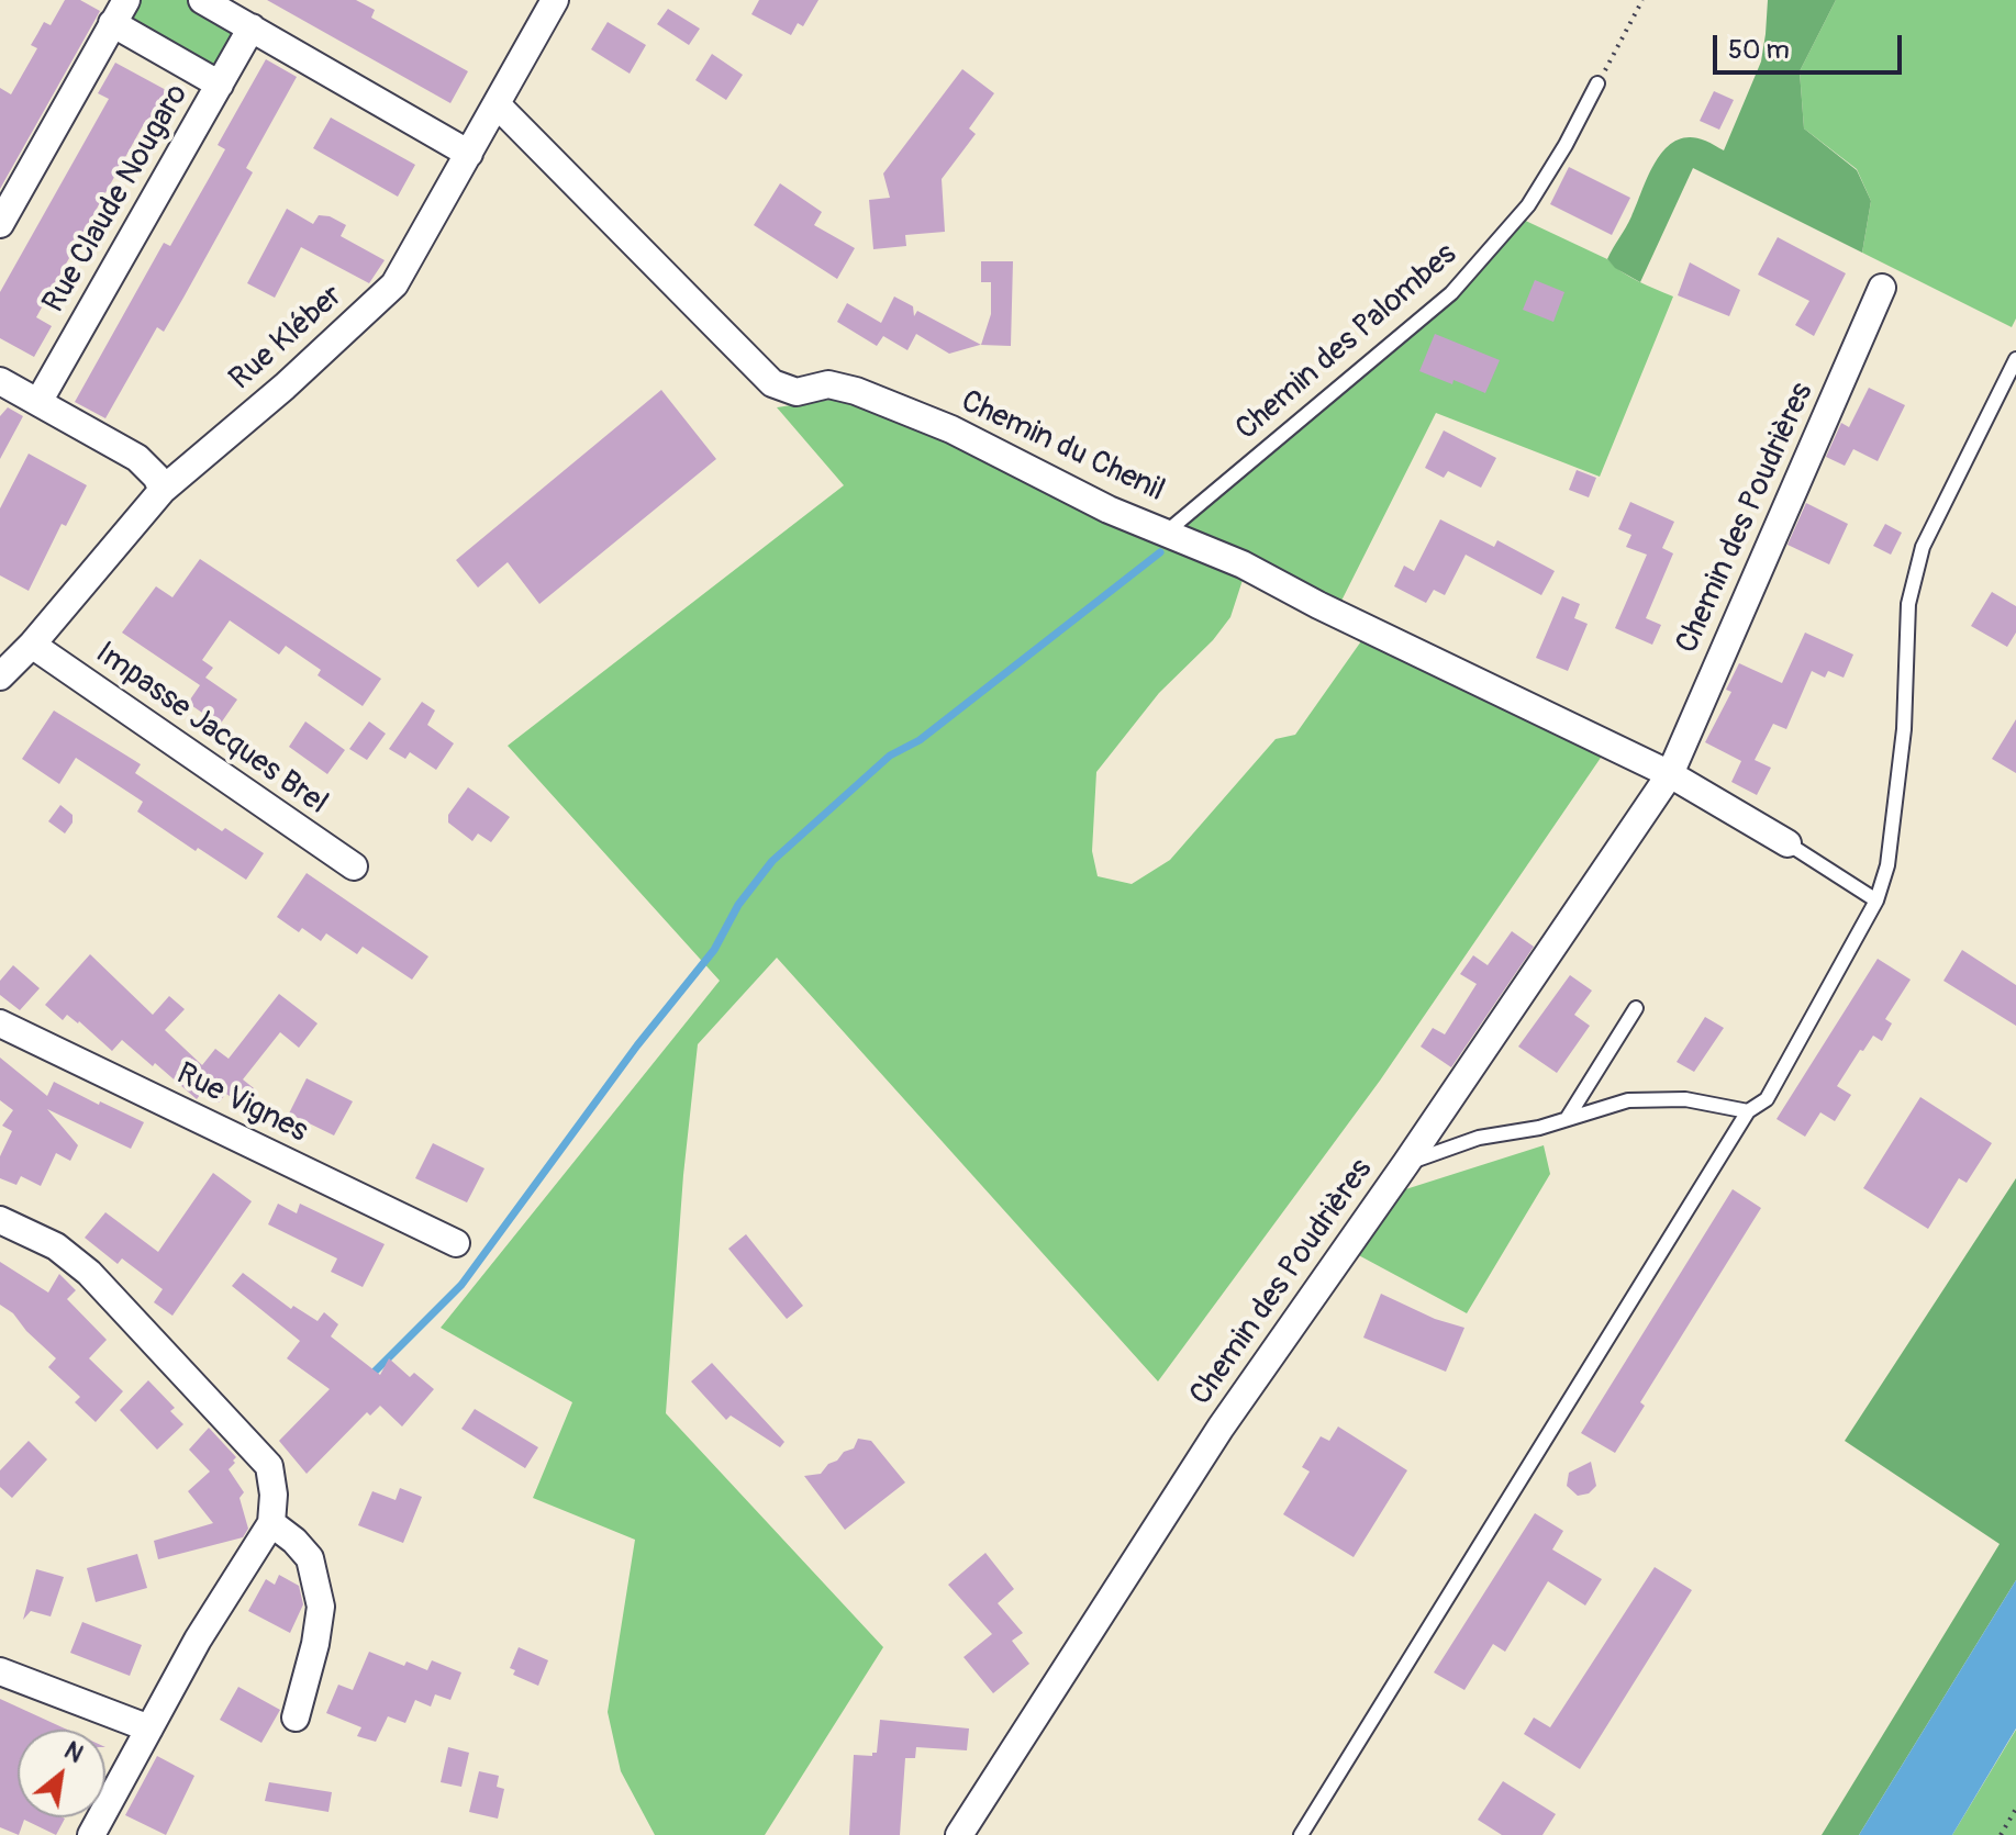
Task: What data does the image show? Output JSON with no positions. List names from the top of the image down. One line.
{"streets":{"street":["Rue Claude Nougaro","Rue Kléber","Chemin du Chenil","Chemin des Poudrières","Impasse Jacques Brel","Rue Vignes"],"lane":["Chemin des Palombes"]},"crossings":[["Rue Kléber","Chemin du Chenil"],["Rue Kléber","Impasse Jacques Brel"],["Chemin des Palombes","Chemin du Chenil"],["Chemin du Chenil","Chemin des Poudrières"]],"scale_bar":"50 m","north":"top right"}
